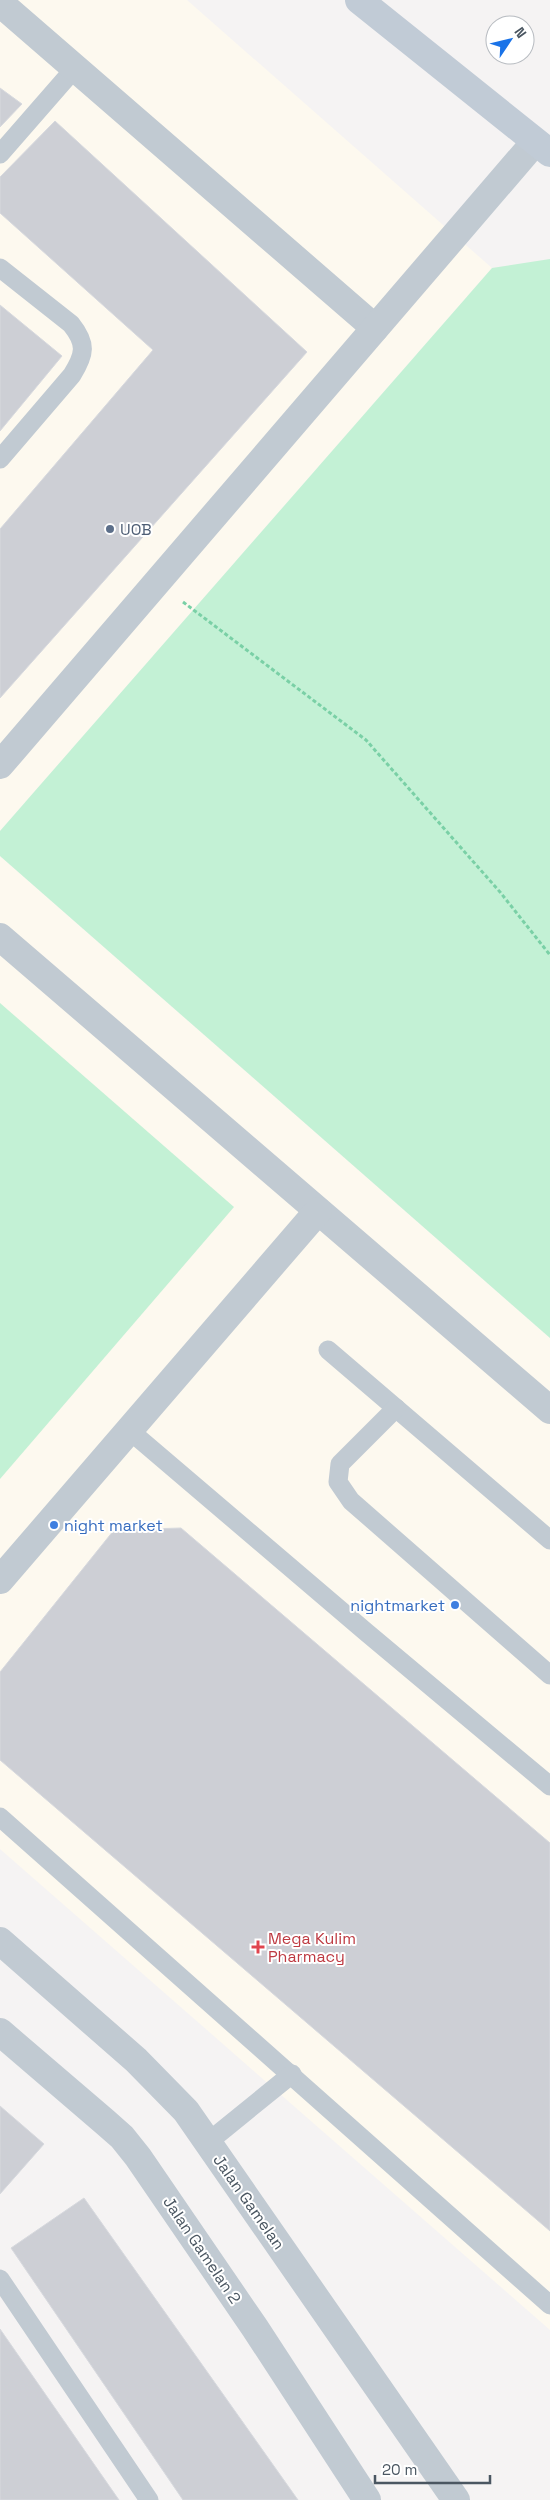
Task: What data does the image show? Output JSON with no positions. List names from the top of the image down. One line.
{"streets":{"street":["Jalan Gamelan","Jalan Gamelan 2"]},"places":{"other":["UOB","night market","nightmarket"],"health":["Mega Kulim Pharmacy"]},"scale_bar":"20 m","north":"top right"}
